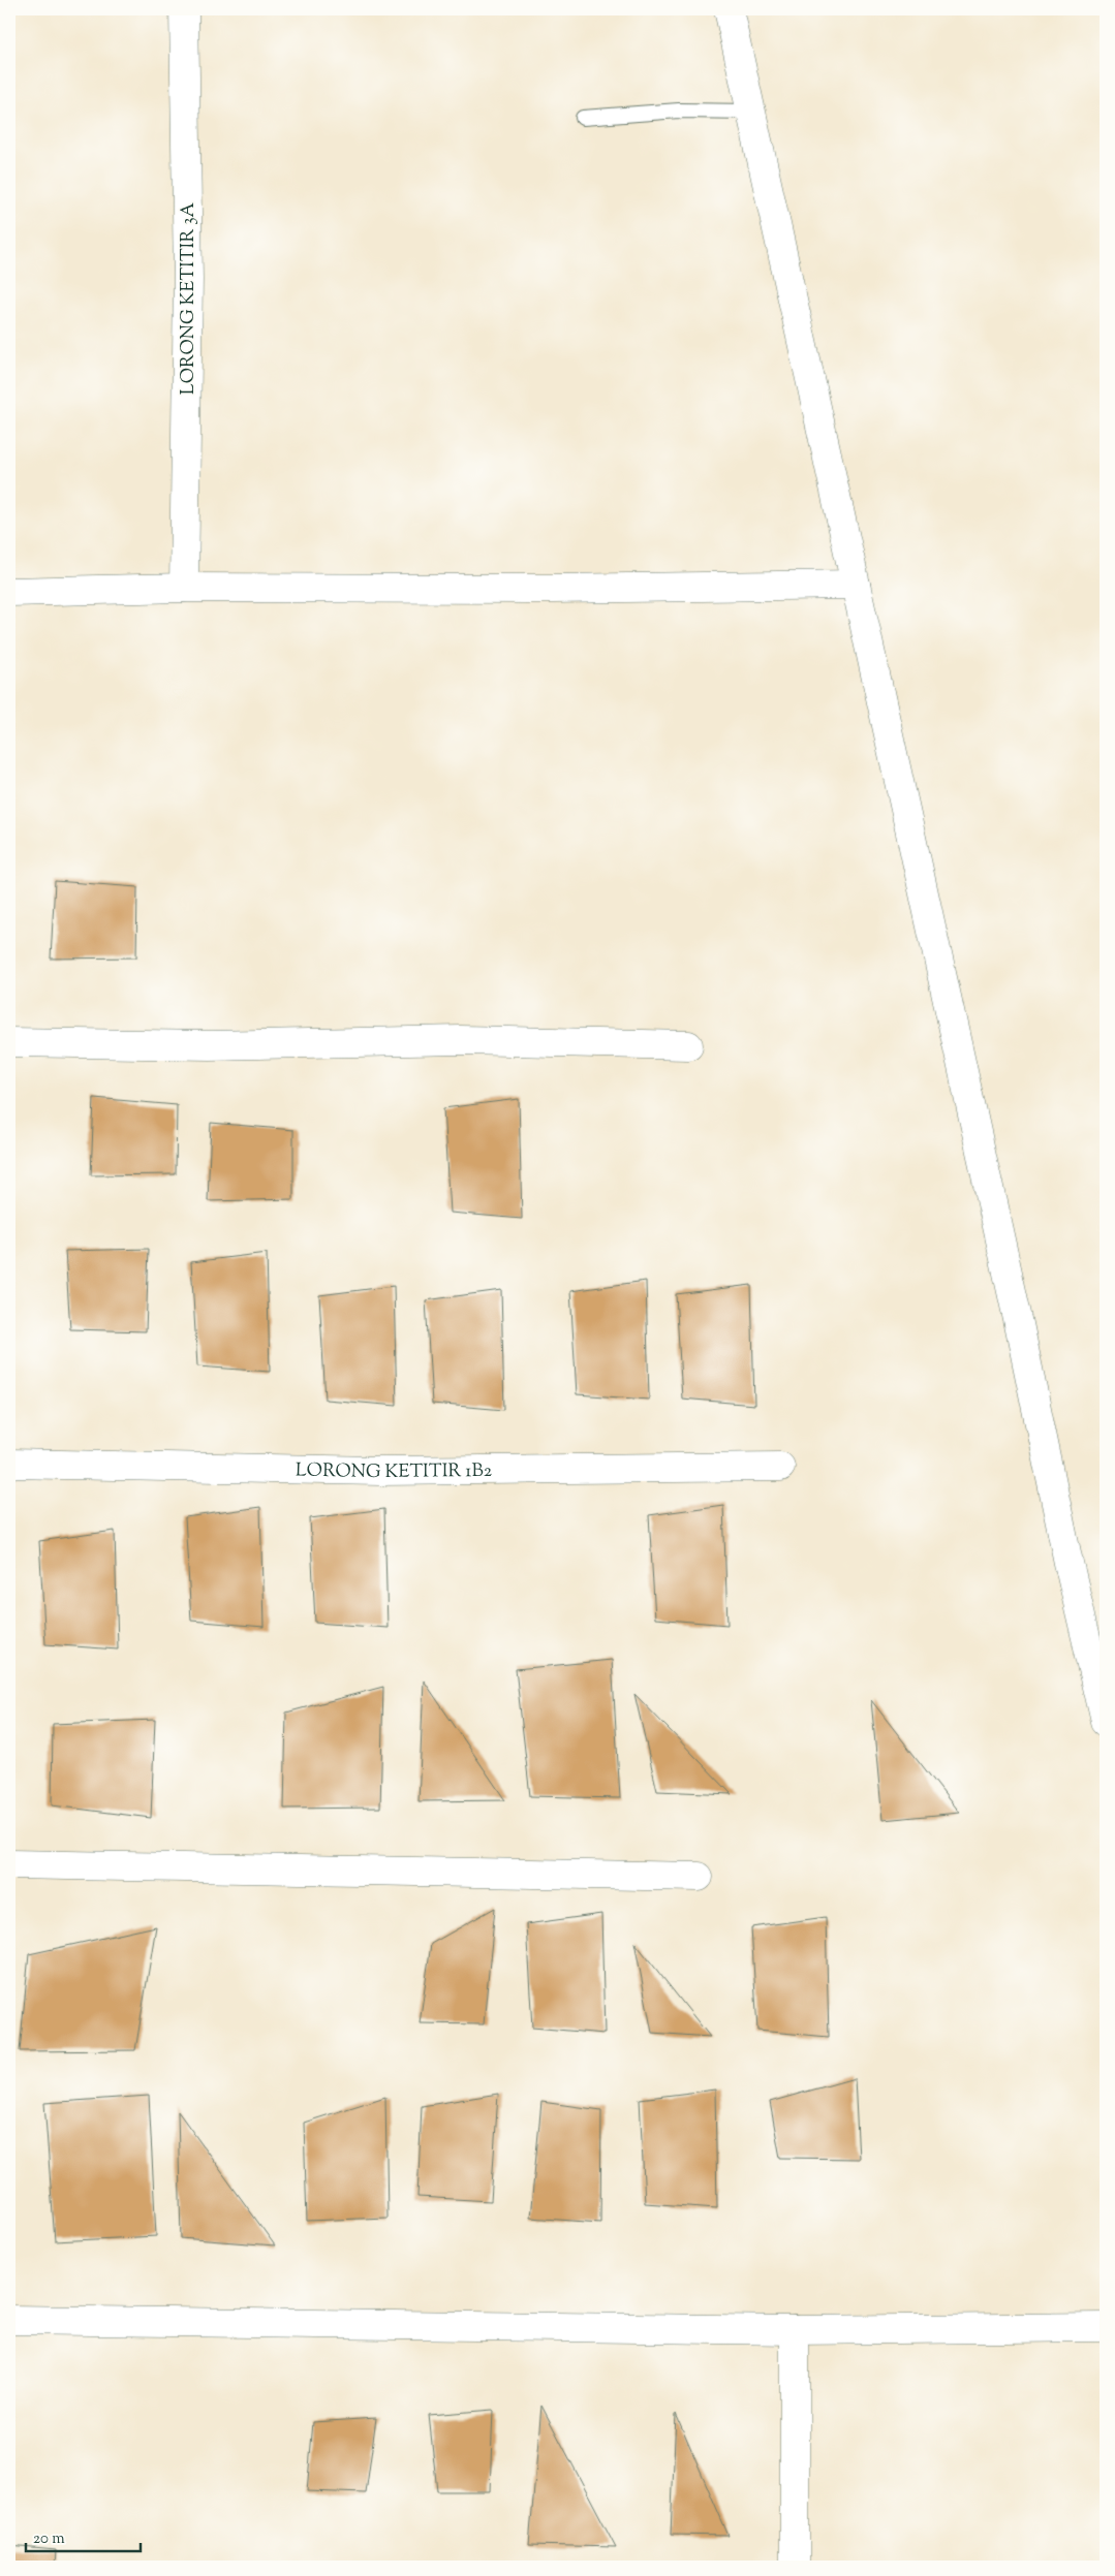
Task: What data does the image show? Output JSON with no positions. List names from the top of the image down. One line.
{"streets":{"street":["LORONG KETITIR 3A","LORONG KETITIR 1B2"]},"scale_bar":"20 m"}
